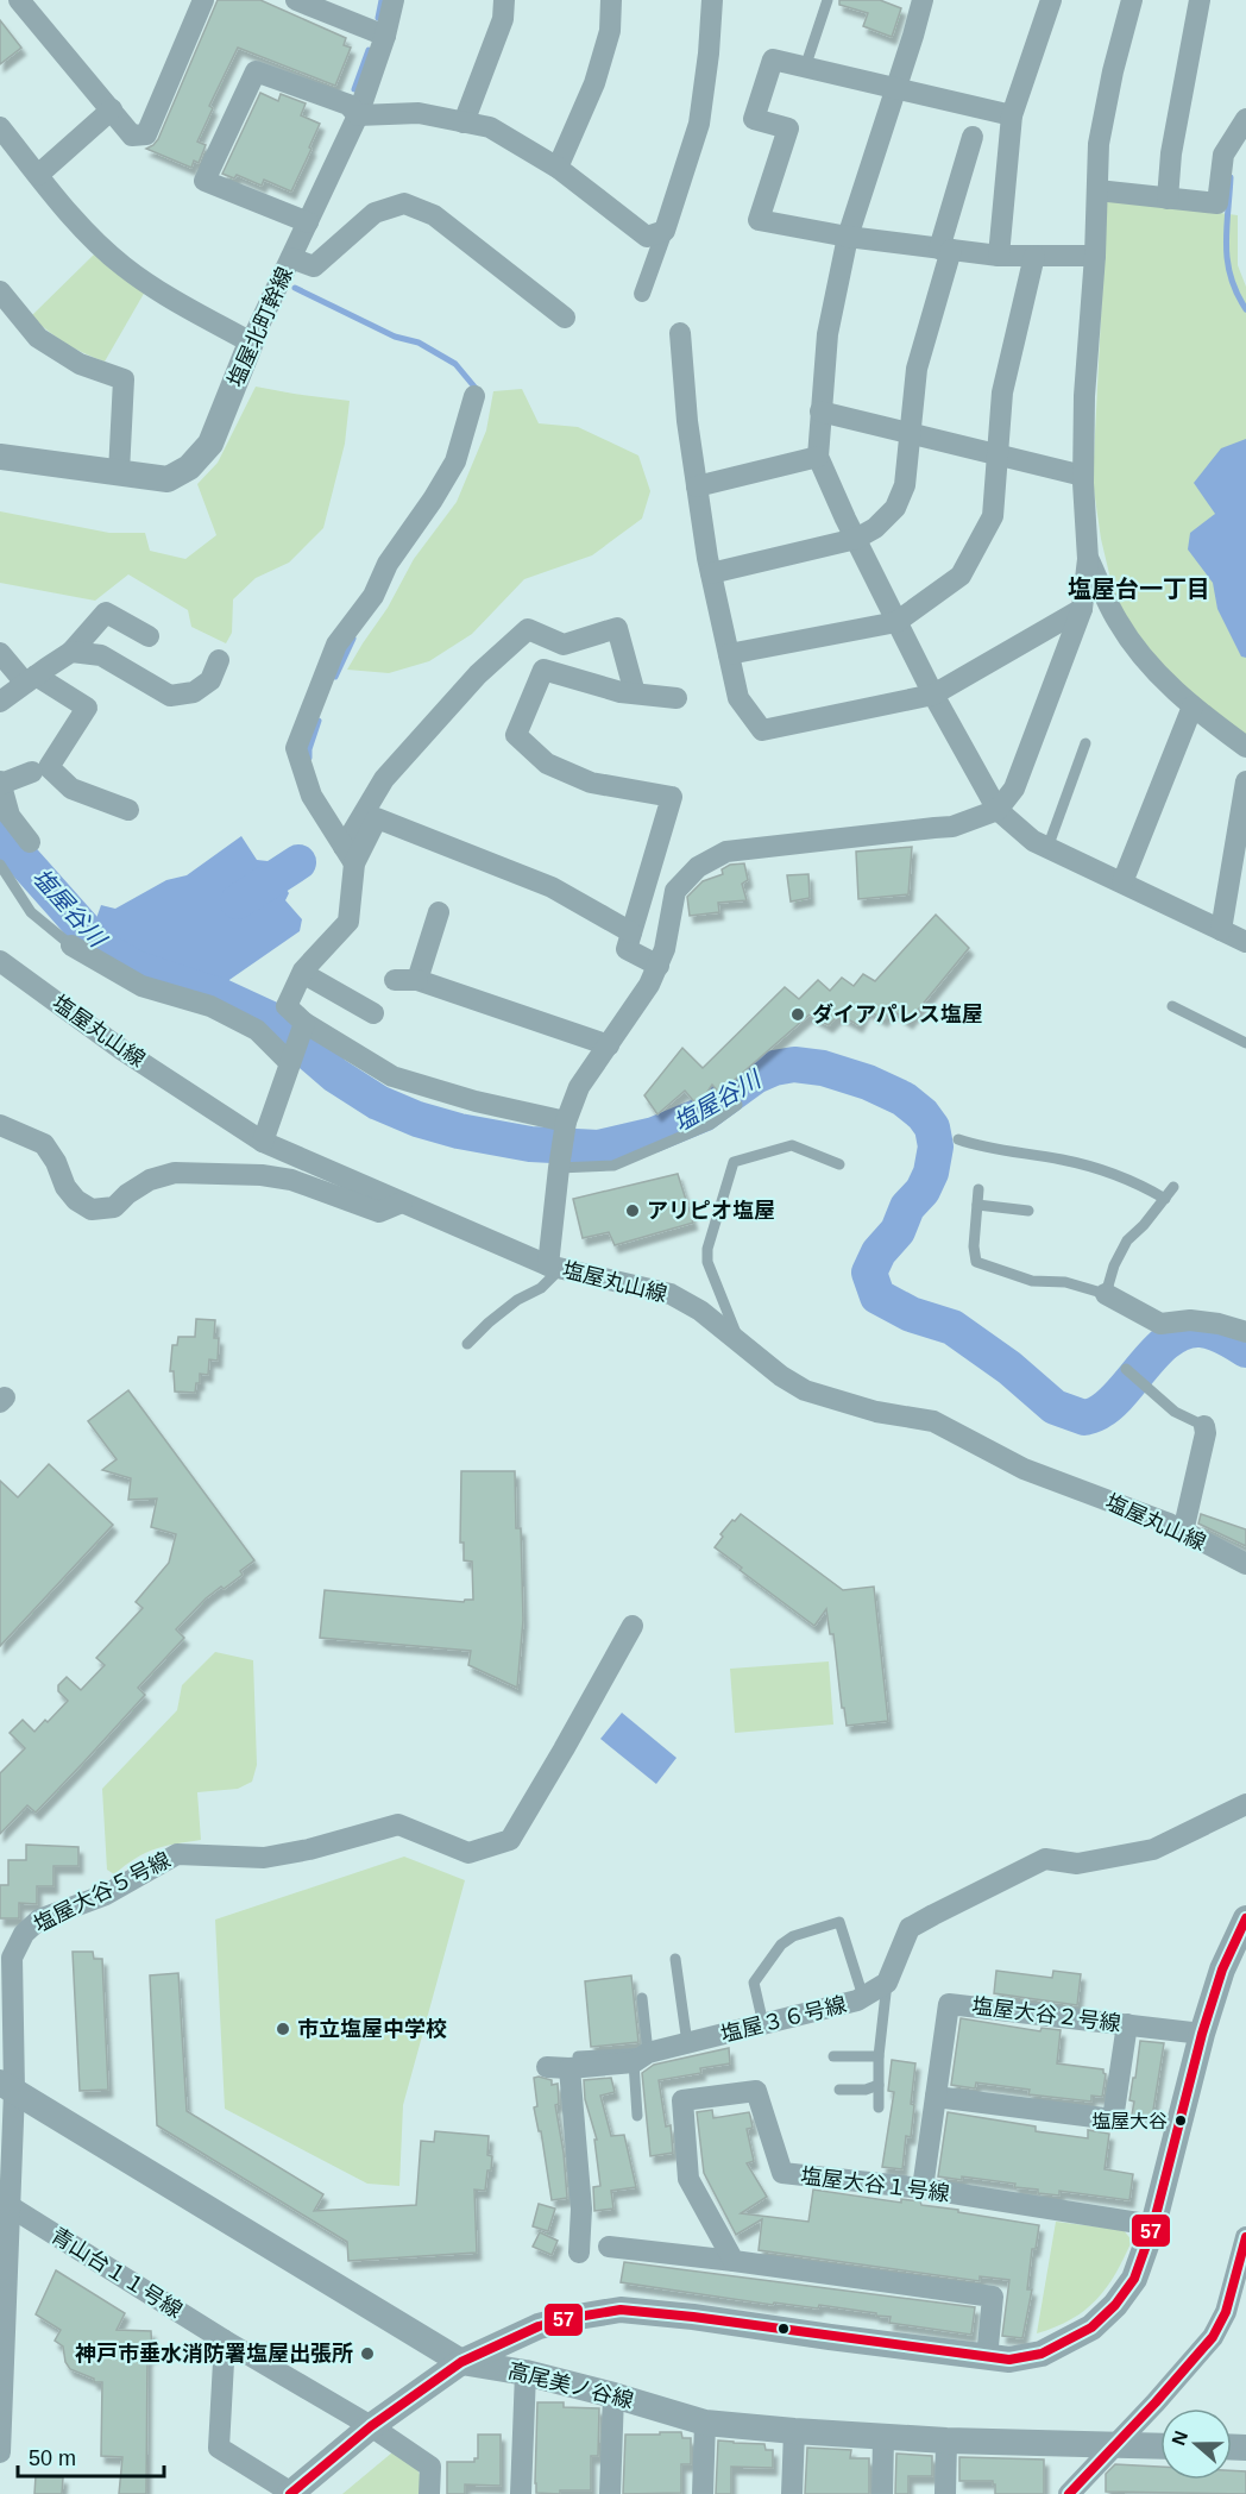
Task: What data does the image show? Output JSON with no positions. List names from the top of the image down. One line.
{"streets":{"street":["塩屋北町幹線","塩屋丸山線","塩屋大谷５号線","塩屋大谷２号線","塩屋３６号線","塩屋大谷１号線","青山台１１号線","高尾美ノ谷線"]},"crossings":[["塩屋大谷５号線","青山台１１号線"],["塩屋大谷５号線","高尾美ノ谷線"],["塩屋大谷２号線","塩屋大谷１号線"]],"districts":["塩屋台一丁目"],"water":["塩屋谷川"],"places":["ダイアパレス塩屋","アリピオ塩屋","市立塩屋中学校","塩屋大谷","神戸市垂水消防署塩屋出張所"],"lines":["transit line 57"],"scale_bar":"50 m","north":"left"}
